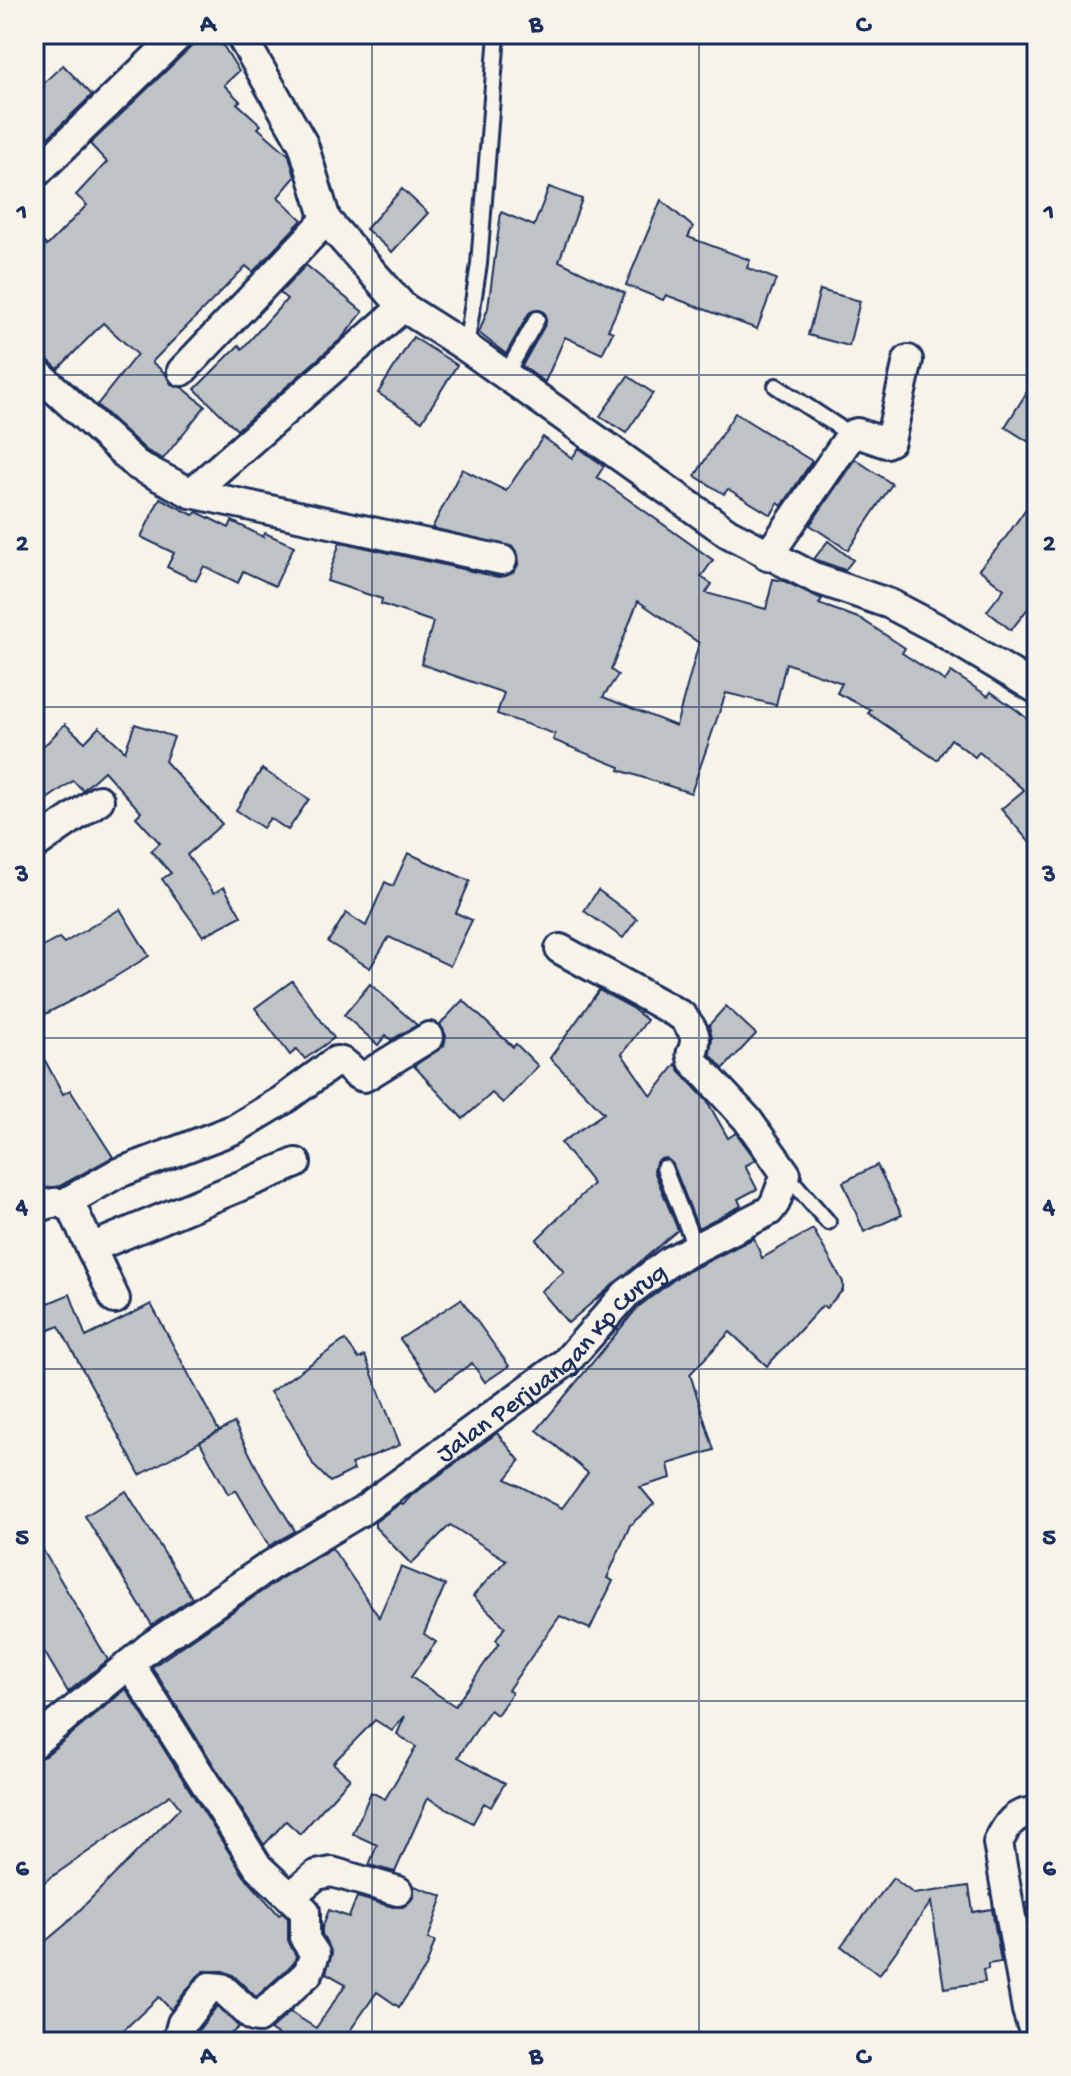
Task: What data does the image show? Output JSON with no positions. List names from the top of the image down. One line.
{"streets":{"street":["Jalan Perjuangan Kp Curug"]},"grid":{"columns":["A","B","C"],"rows":["1","2","3","4","5","6"]}}
